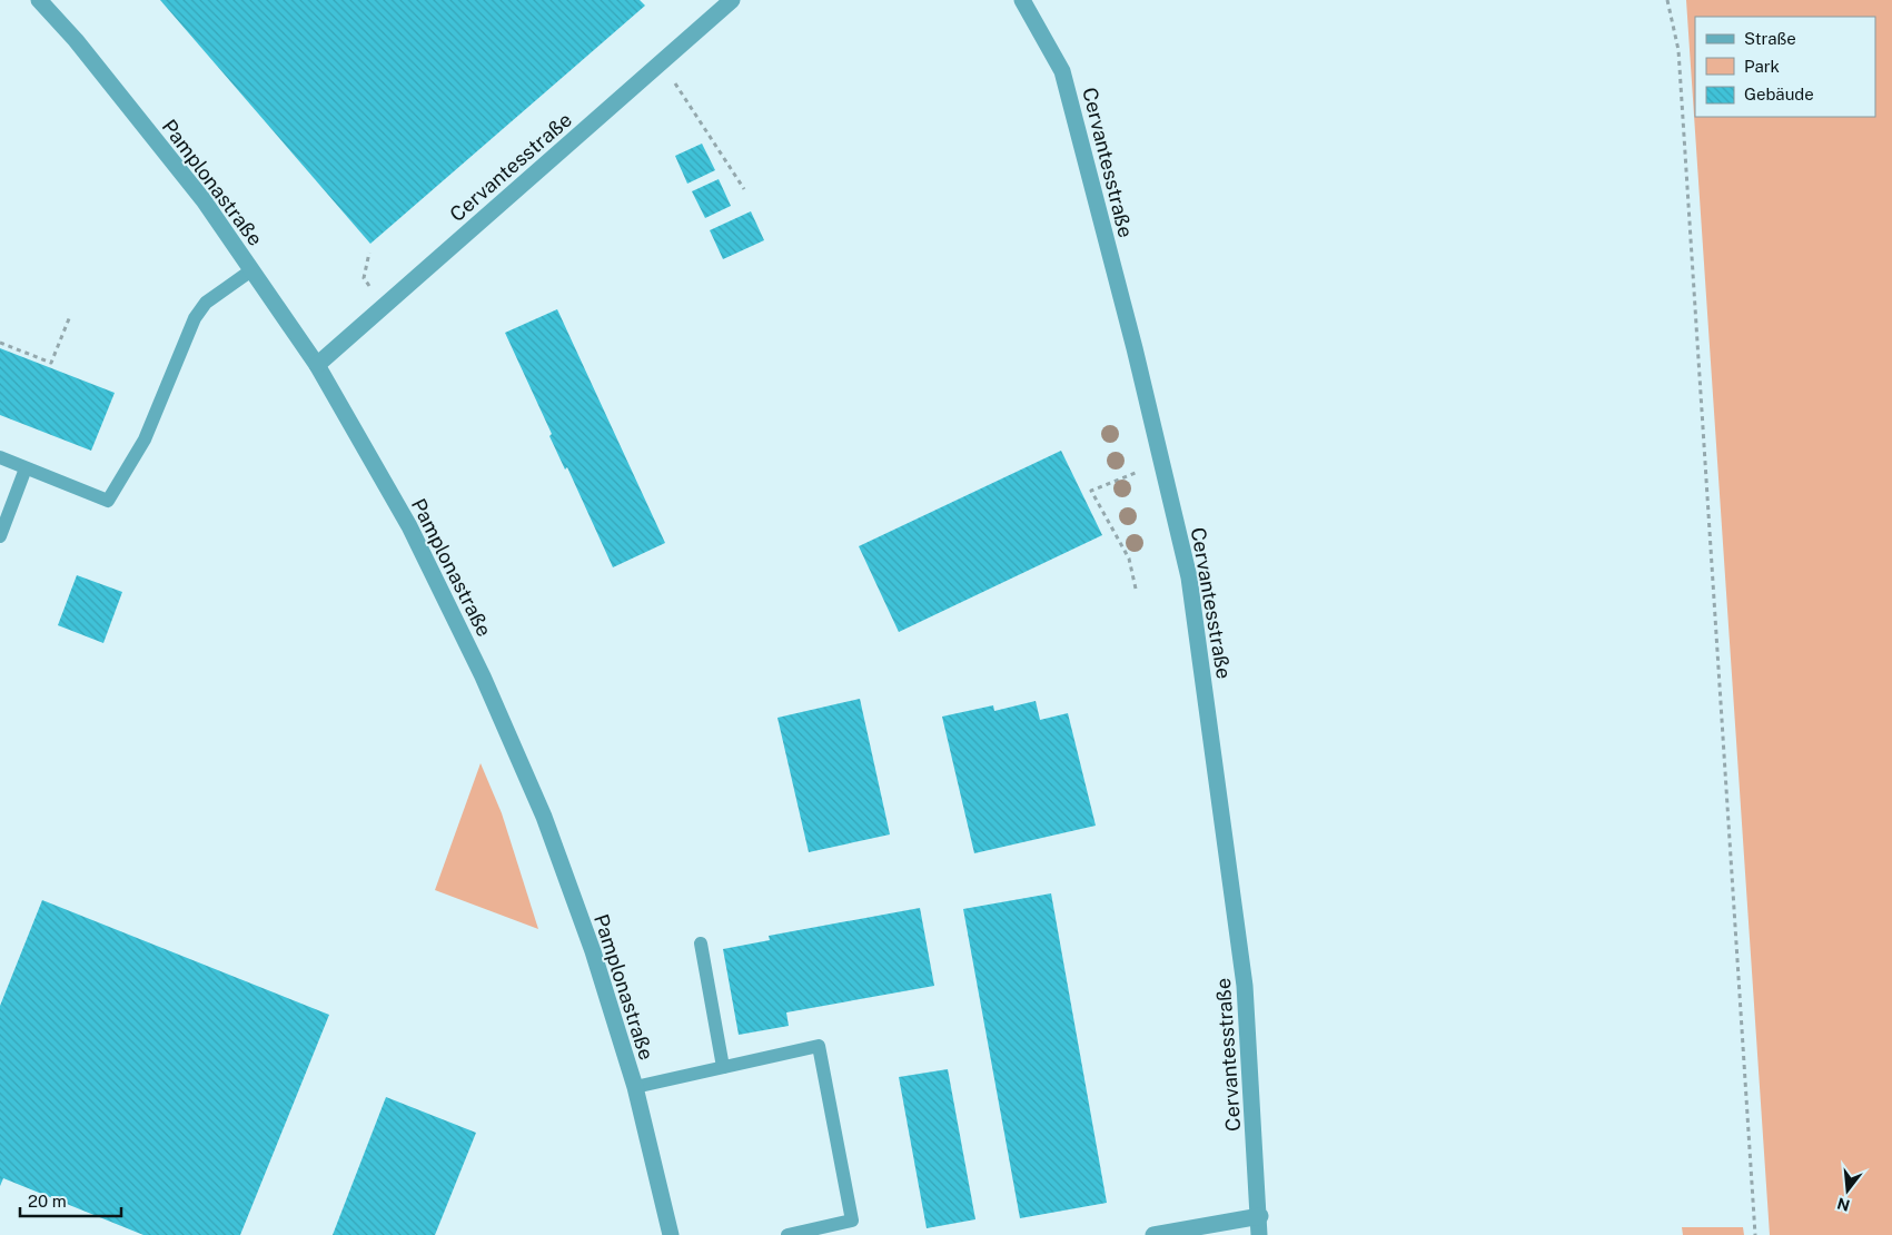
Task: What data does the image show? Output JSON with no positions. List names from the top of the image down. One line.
{"streets":{"street":["Cervantesstraße","Pamplonastraße"]},"crossings":[["Cervantesstraße","Pamplonastraße"]],"legend":["Straße","Park","Gebäude"],"scale_bar":"20 m","north":"bottom"}
